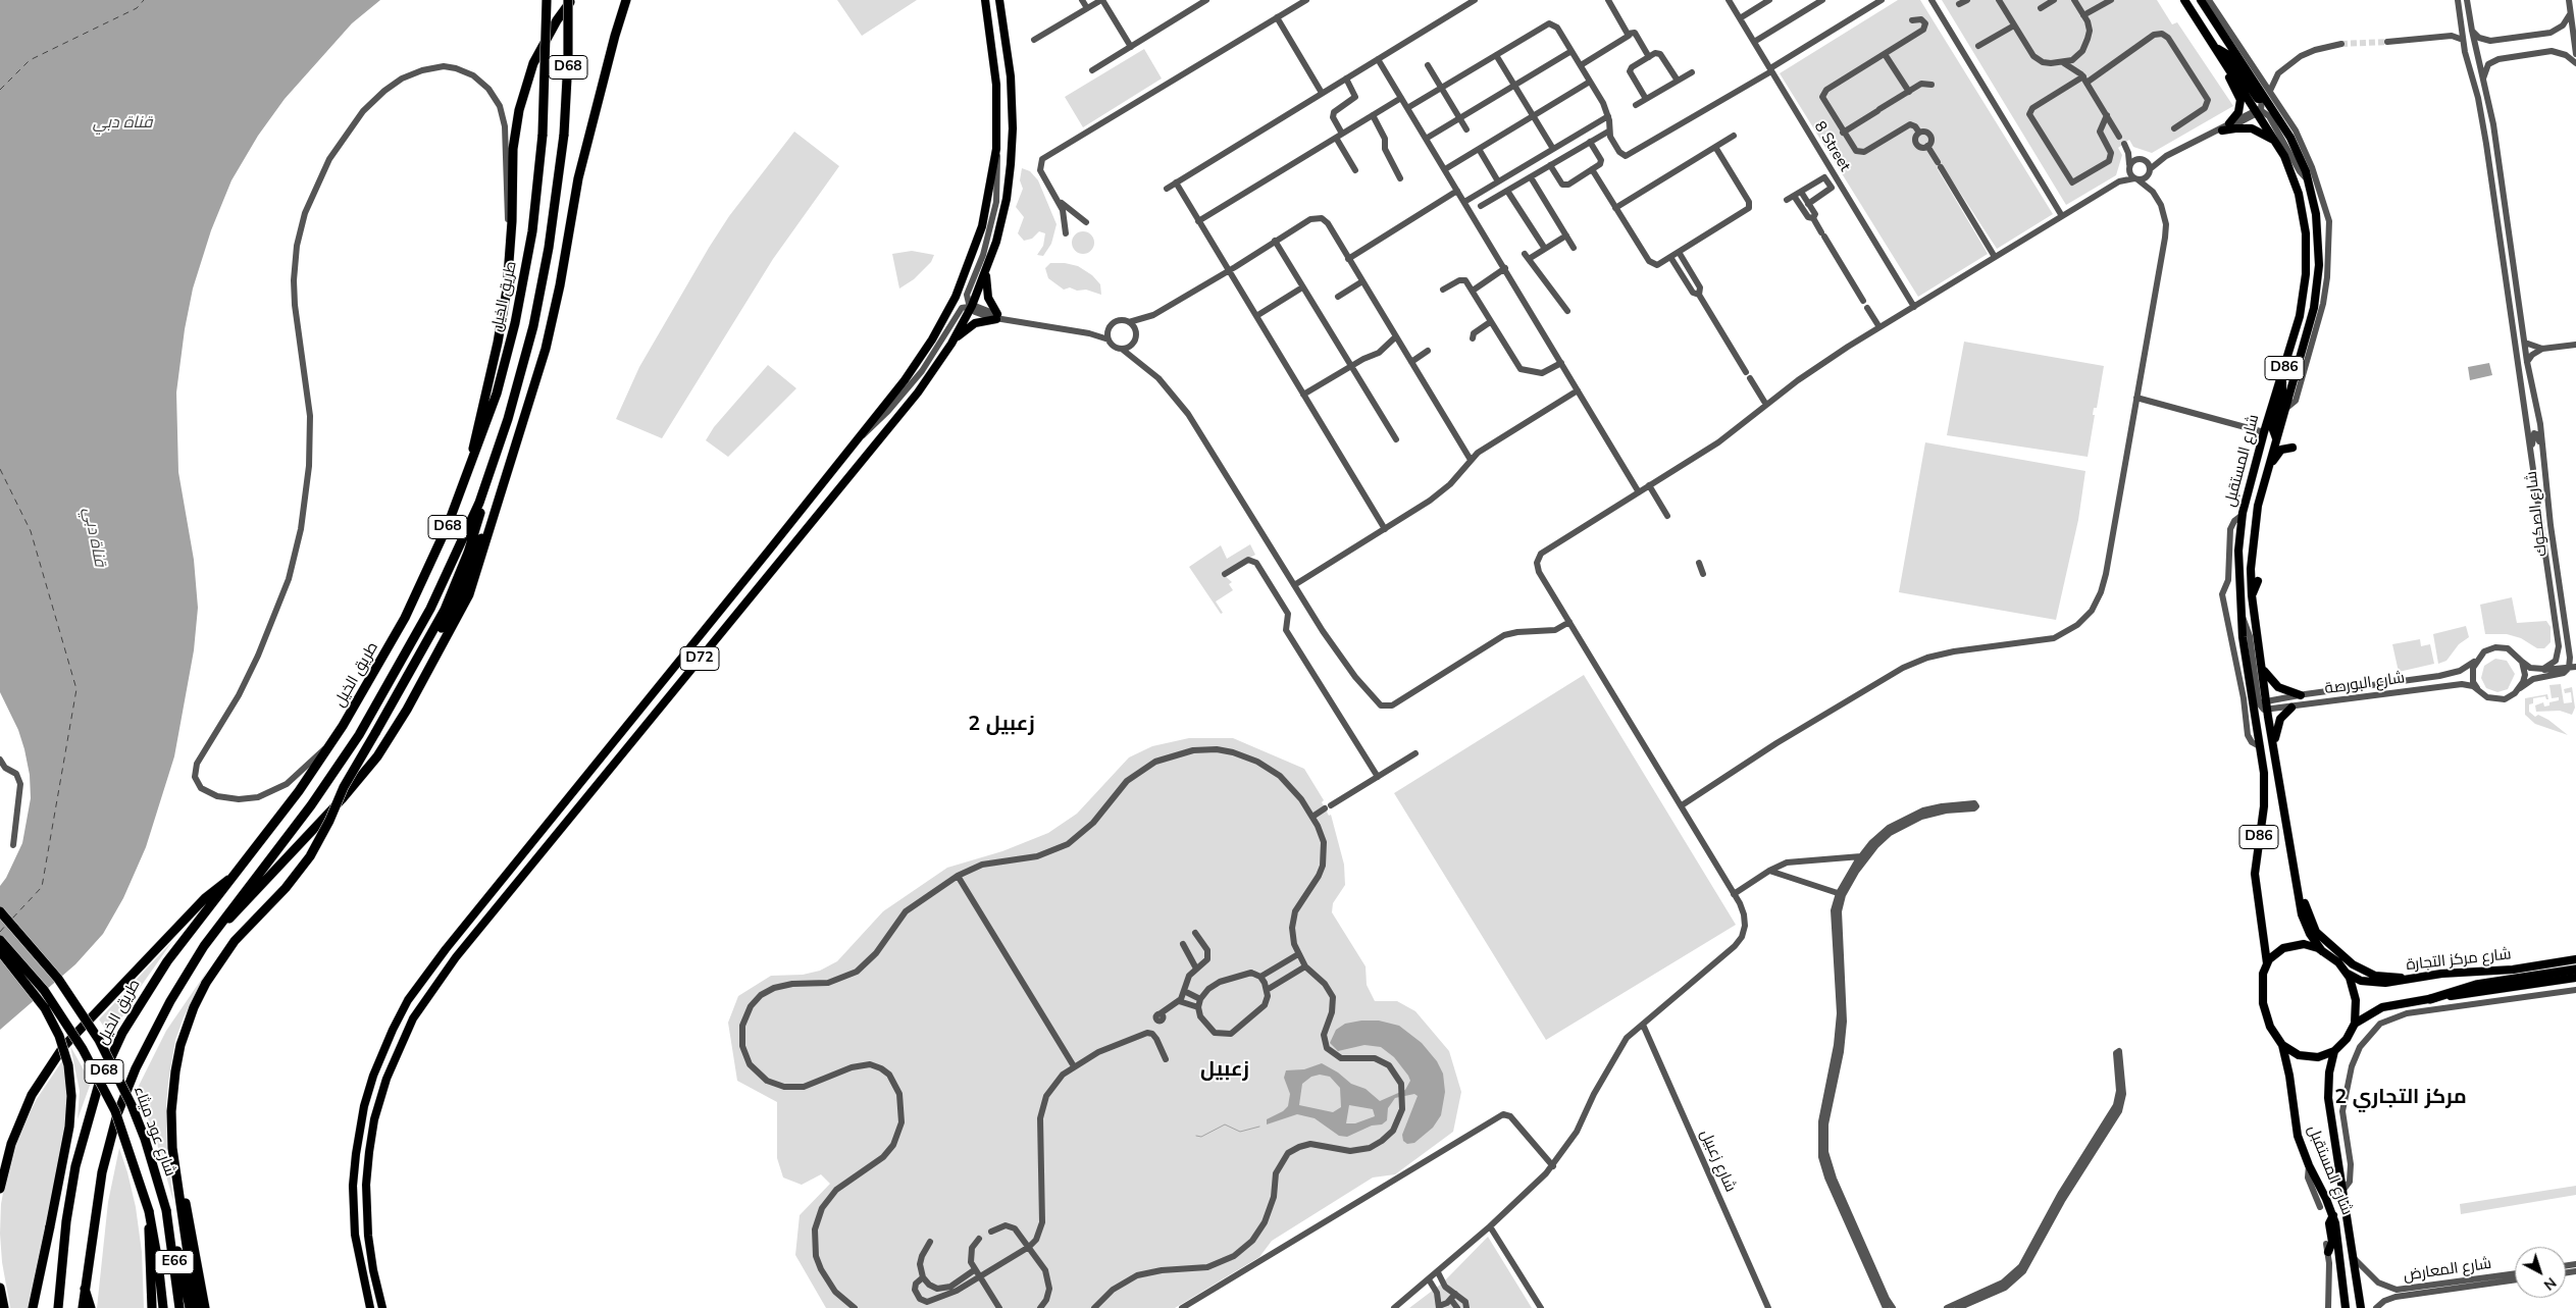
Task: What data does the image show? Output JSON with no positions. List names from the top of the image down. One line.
{"streets":{"highway":["D68","طريق الخيل","شارع عود ميثاء","E66"],"main road":["D86","شارع المستقبل","D72","شارع مركز التجارة"],"street":["8 Street","شارع الصكوك","شارع البورصة","شارع زعبيل","شارع المعارض"]},"crossings":[["شارع المستقبل","شارع البورصة"],["شارع المستقبل","شارع مركز التجارة"],["شارع المستقبل","شارع المعارض"]],"districts":["زعبيل 2","زعبيل","مركز التجاري 2"],"water":["قناة دبي"],"north":"bottom right"}
